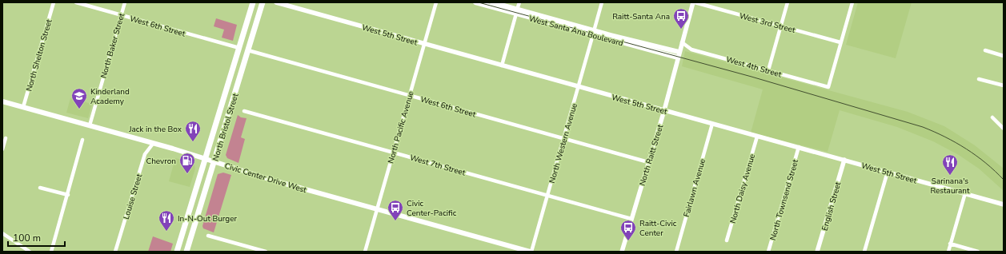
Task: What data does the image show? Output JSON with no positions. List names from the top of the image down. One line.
{"streets":{"main road":["West Santa Ana Boulevard","North Bristol Street","Civic Center Drive West"],"street":["West 3rd Street","West 6th Street","West 5th Street","North Baker Street","North Shelton Street","West 4th Street","North Pacific Avenue","North Western Avenue","North Raitt Street","West 7th Street","Fairlawn Avenue","North Daisy Avenue","Louise Street","North Townsend Street","English Street"]},"crossings":[["West 3rd Street","West 4th Street"],["West 3rd Street","North Raitt Street"],["West 6th Street","North Baker Street"],["West 6th Street","North Bristol Street"],["West 6th Street","North Pacific Avenue"],["West 6th Street","North Western Avenue"],["West 6th Street","North Raitt Street"],["West Santa Ana Boulevard","North Western Avenue"],["West Santa Ana Boulevard","North Raitt Street"],["West 5th Street","North Pacific Avenue"],["West 5th Street","North Western Avenue"],["West 5th Street","North Raitt Street"],["West 5th Street","Fairlawn Avenue"],["West 5th Street","North Daisy Avenue"],["West 5th Street","North Townsend Street"],["West 5th Street","English Street"],["North Baker Street","Civic Center Drive West"],["North Shelton Street","Civic Center Drive West"],["West 4th Street","North Raitt Street"],["North Bristol Street","Civic Center Drive West"],["North Pacific Avenue","West 7th Street"],["North Pacific Avenue","Civic Center Drive West"],["North Western Avenue","West 7th Street"],["North Western Avenue","Civic Center Drive West"],["North Raitt Street","West 7th Street"],["Civic Center Drive West","Louise Street"]],"places":{"bus stop":["Raitt-Santa Ana","Civic Center-Pacific","Raitt-Civic Center"],"school or university":["Kinderland Academy"],"restaurant":["Jack in the Box","Sarinana's Restaurant","In-N-Out Burger"],"fuel station":["Chevron"]},"scale_bar":"100 m"}
